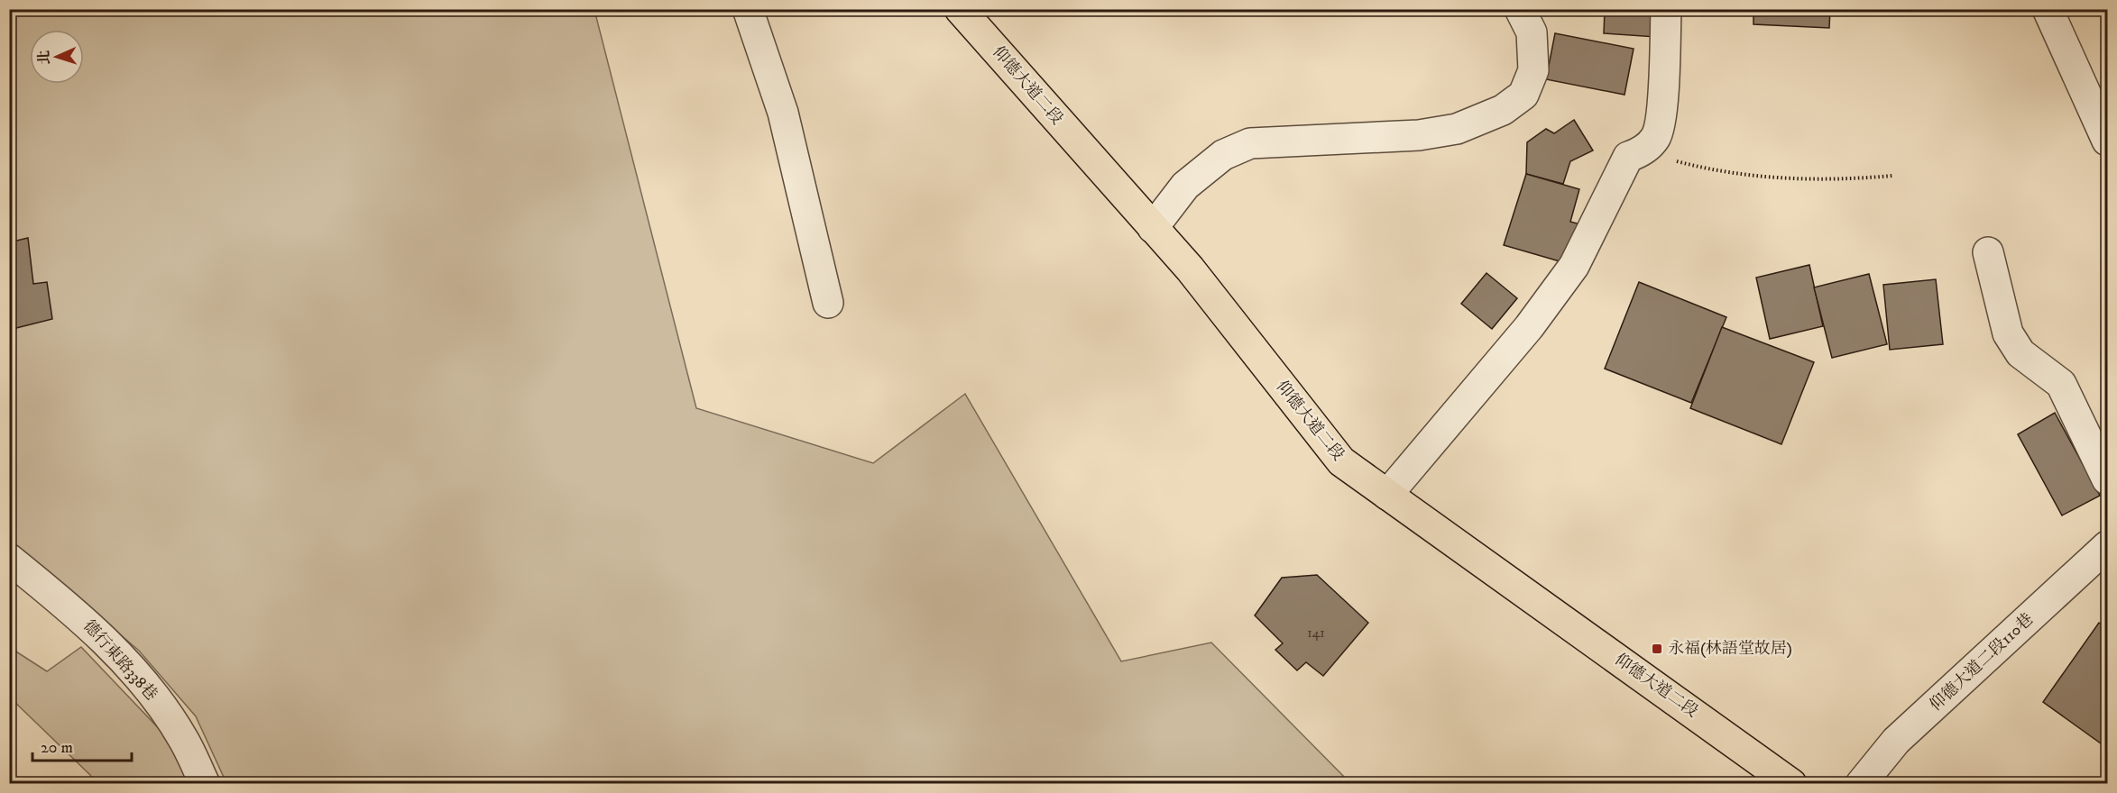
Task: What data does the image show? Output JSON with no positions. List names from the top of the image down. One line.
{"streets":{"main road":["仰德大道二段"],"street":["德行東路338巷","仰德大道二段110巷"]},"places":{"transit":["永福(林語堂故居)"]},"house_numbers":["141"],"scale_bar":"20 m","north":"left"}
